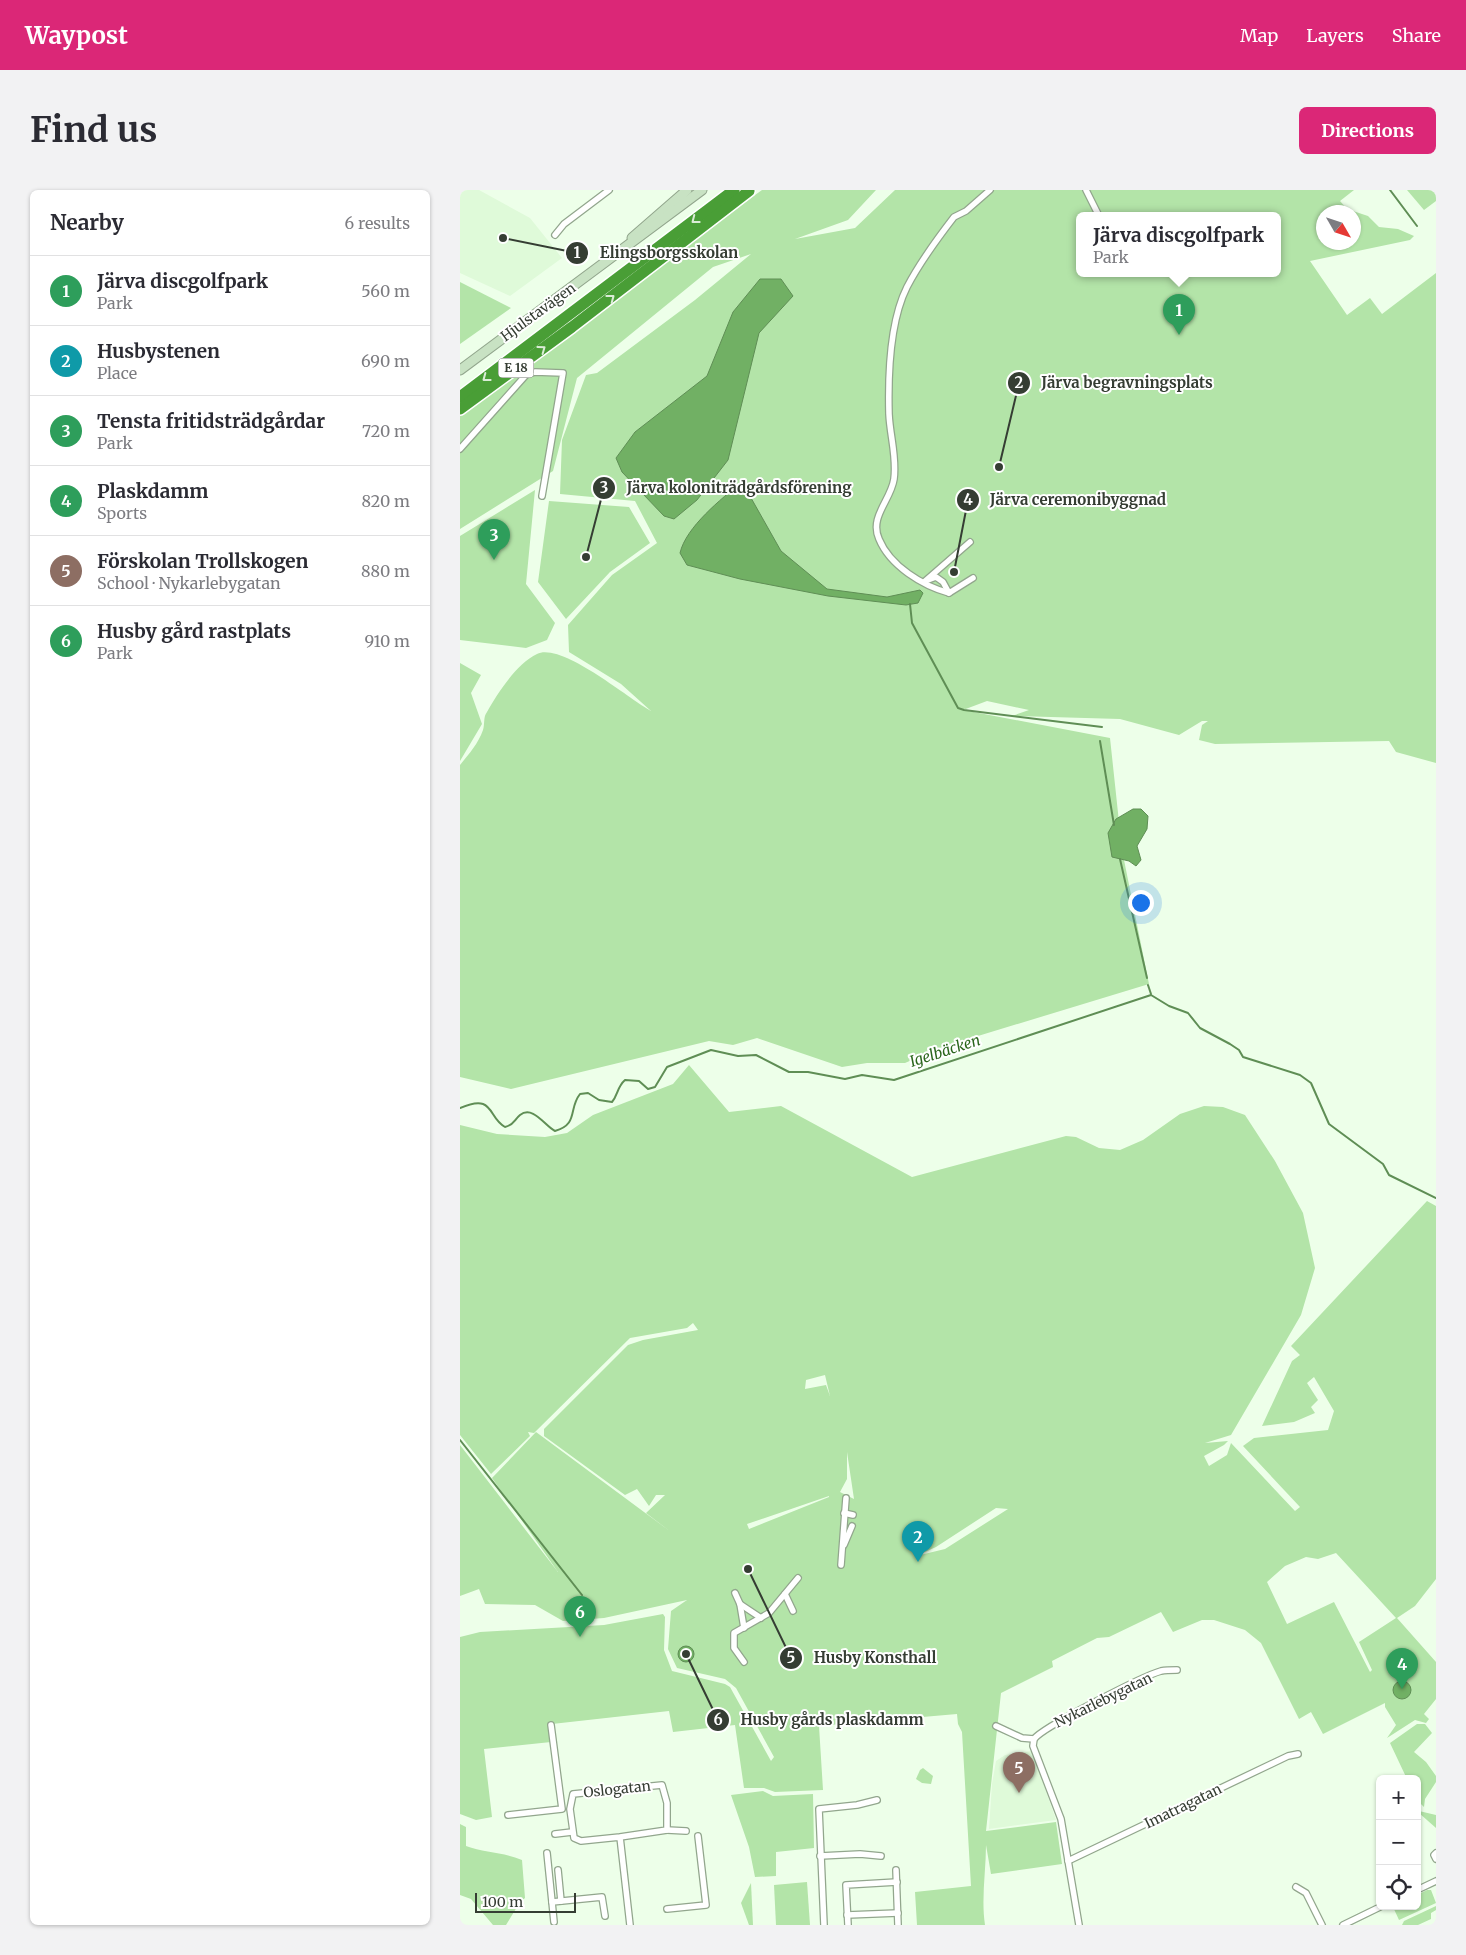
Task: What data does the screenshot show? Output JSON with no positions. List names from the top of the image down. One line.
{"streets":{"highway":["E 18"],"main road":["Hjulstavägen"],"street":["Nykarlebygatan","Oslogatan","Imatragatan"]},"water":["Igelbäcken"],"places":["Elingsborgsskolan","Järva begravningsplats","Järva koloniträdgårdsförening","Järva ceremonibyggnad","Husby Konsthall","Husby gårds plaskdamm"],"scale_bar":"100 m","north":"bottom right","page":{"header":"Waypost","nav":["Map","Layers","Share"],"buttons":"Directions","title":"Find us","heading":["Nearby","6 results"],"popup":["Järva discgolfpark","Park"],"list":[{"mark":"1","name":"Järva discgolfpark","note":"Park","value":"560 m"},{"mark":"2","name":"Husbystenen","note":"Place","value":"690 m"},{"mark":"3","name":"Tensta fritidsträdgårdar","note":"Park","value":"720 m"},{"mark":"4","name":"Plaskdamm","note":"Sports","value":"820 m"},{"mark":"5","name":"Förskolan Trollskogen","note":"School · Nykarlebygatan","value":"880 m"},{"mark":"6","name":"Husby gård rastplats","note":"Park","value":"910 m"}],"pins":["1","3","2","6","4","5"],"map_buttons":["+","−"],"scale":"100 m"}}
